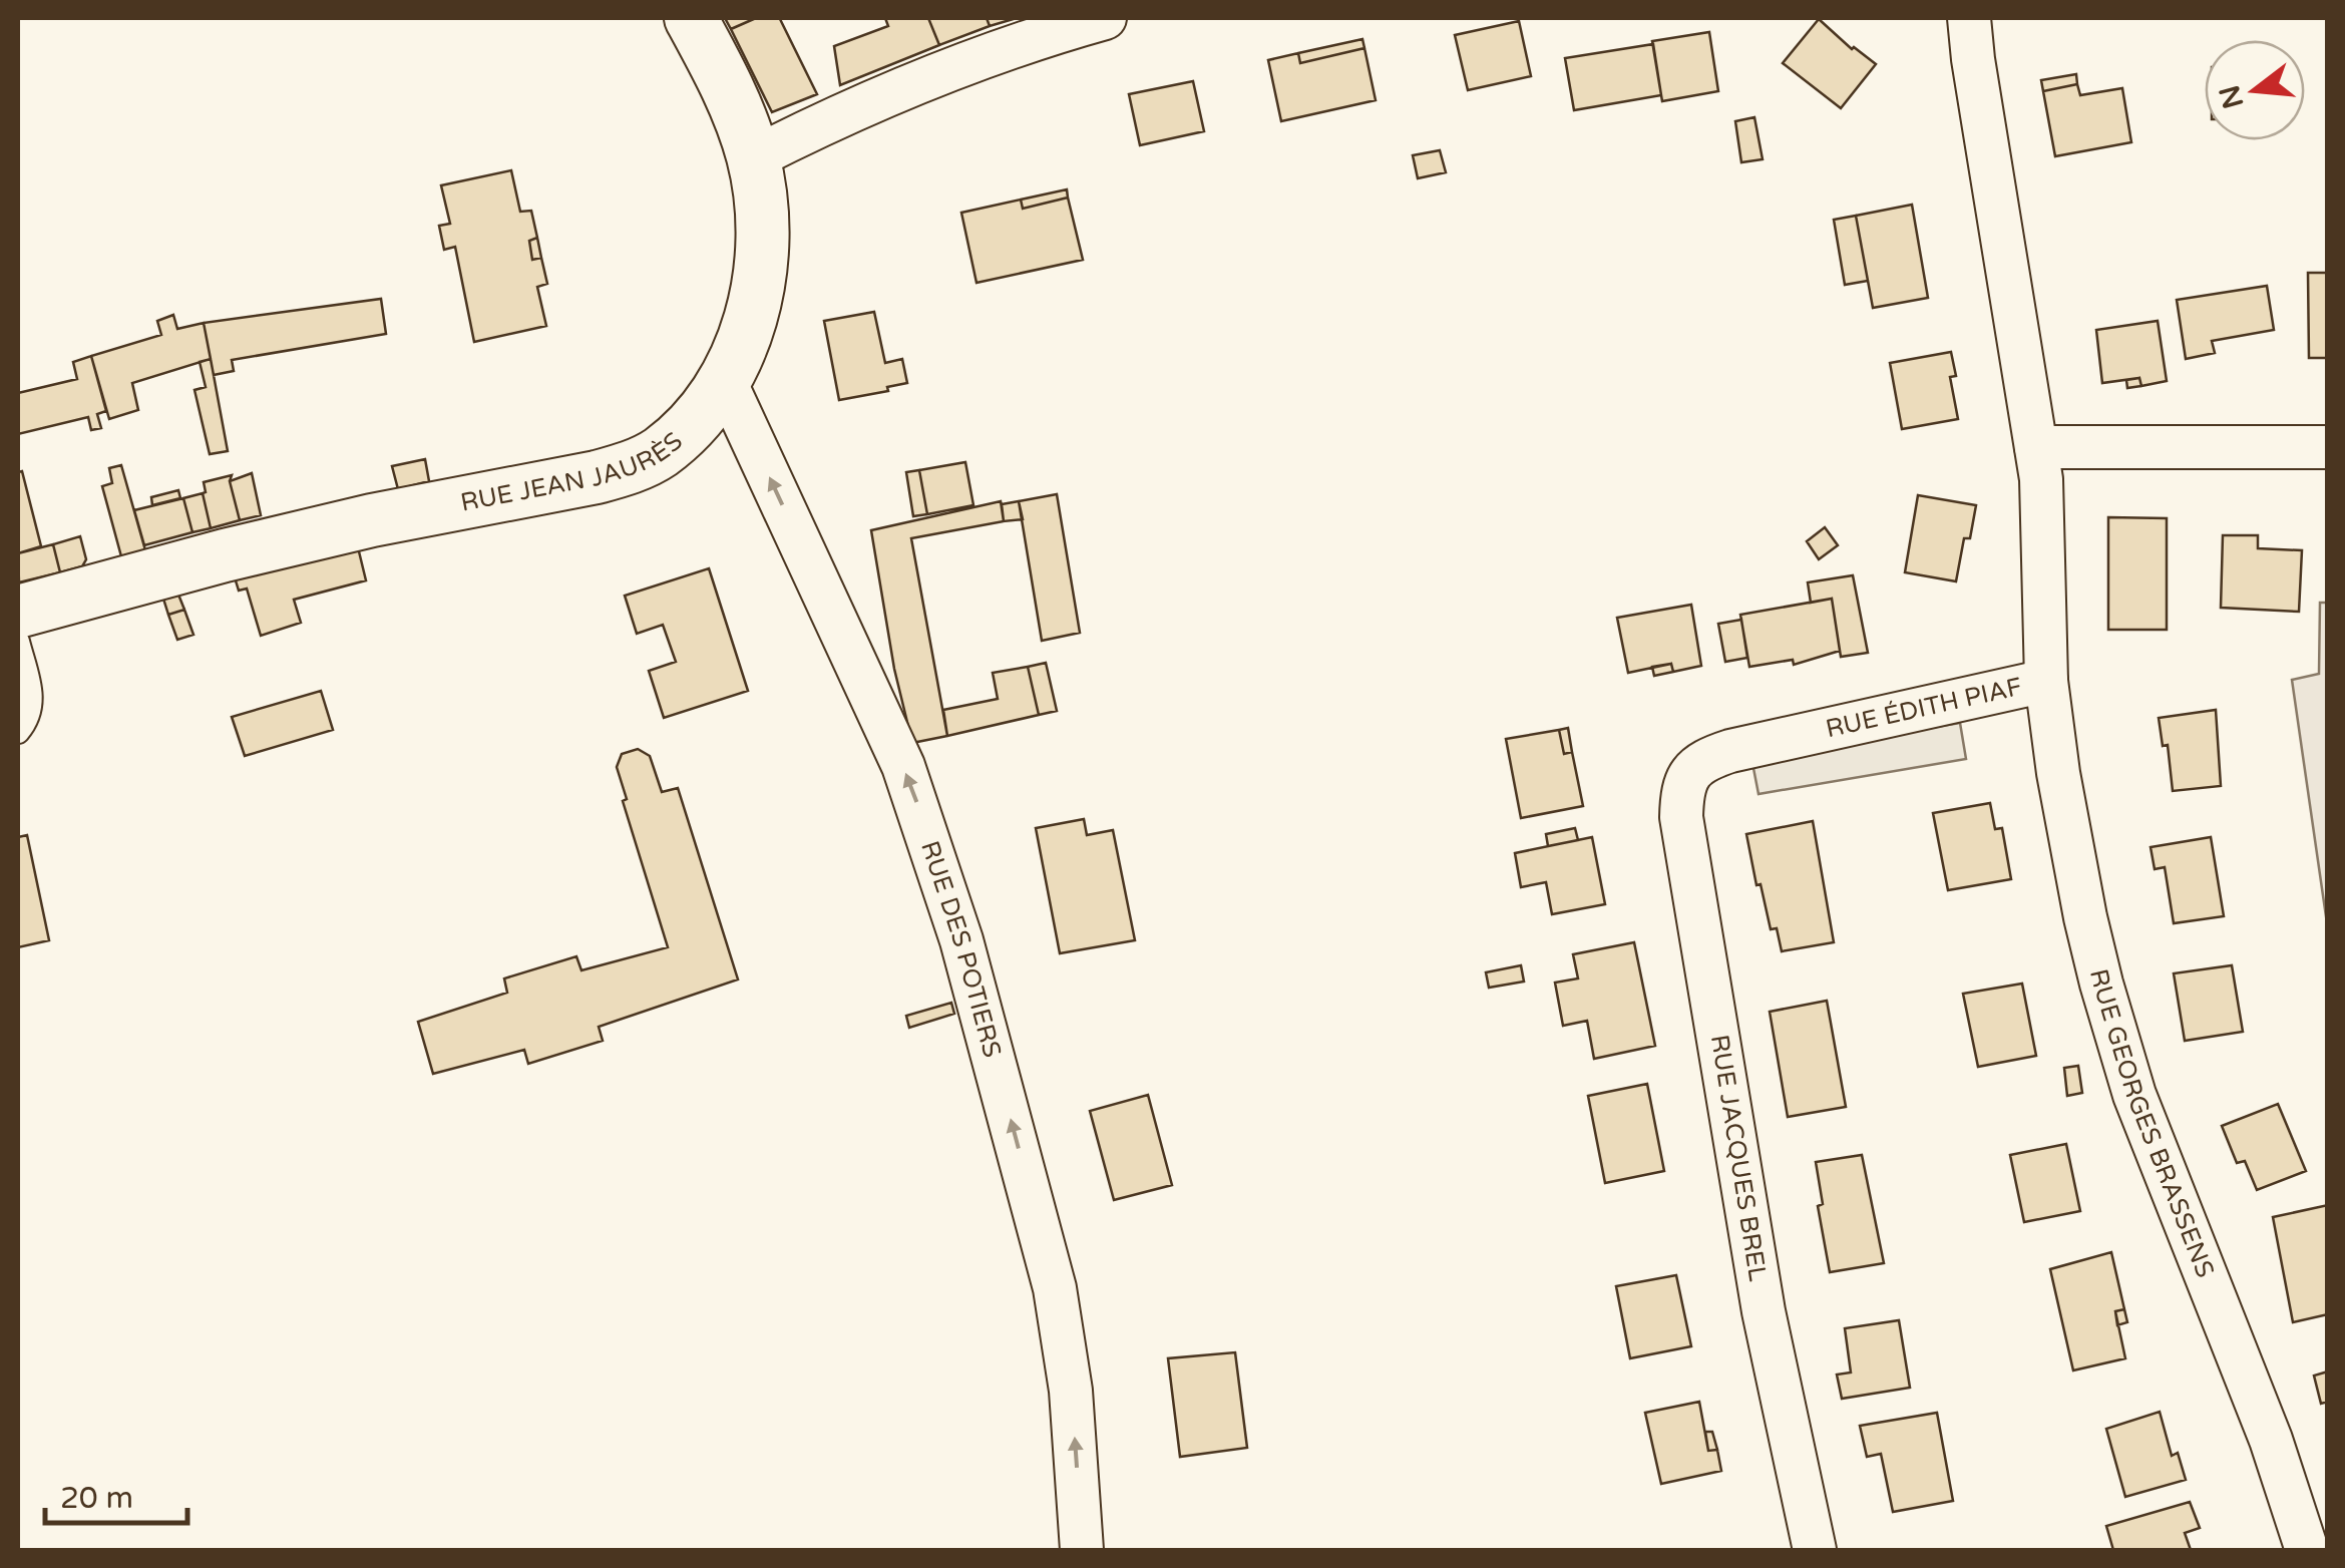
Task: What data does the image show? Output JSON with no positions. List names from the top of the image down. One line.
{"streets":{"street":["RUE JEAN JAURÈS","RUE ÉDITH PIAF","RUE DES POTIERS","RUE GEORGES BRASSENS","RUE JACQUES BREL"]},"crossings":[["RUE JEAN JAURÈS","RUE DES POTIERS"],["RUE ÉDITH PIAF","RUE GEORGES BRASSENS"],["RUE ÉDITH PIAF","RUE JACQUES BREL"]],"one_way":["RUE DES POTIERS"],"scale_bar":"20 m","north":"left"}
